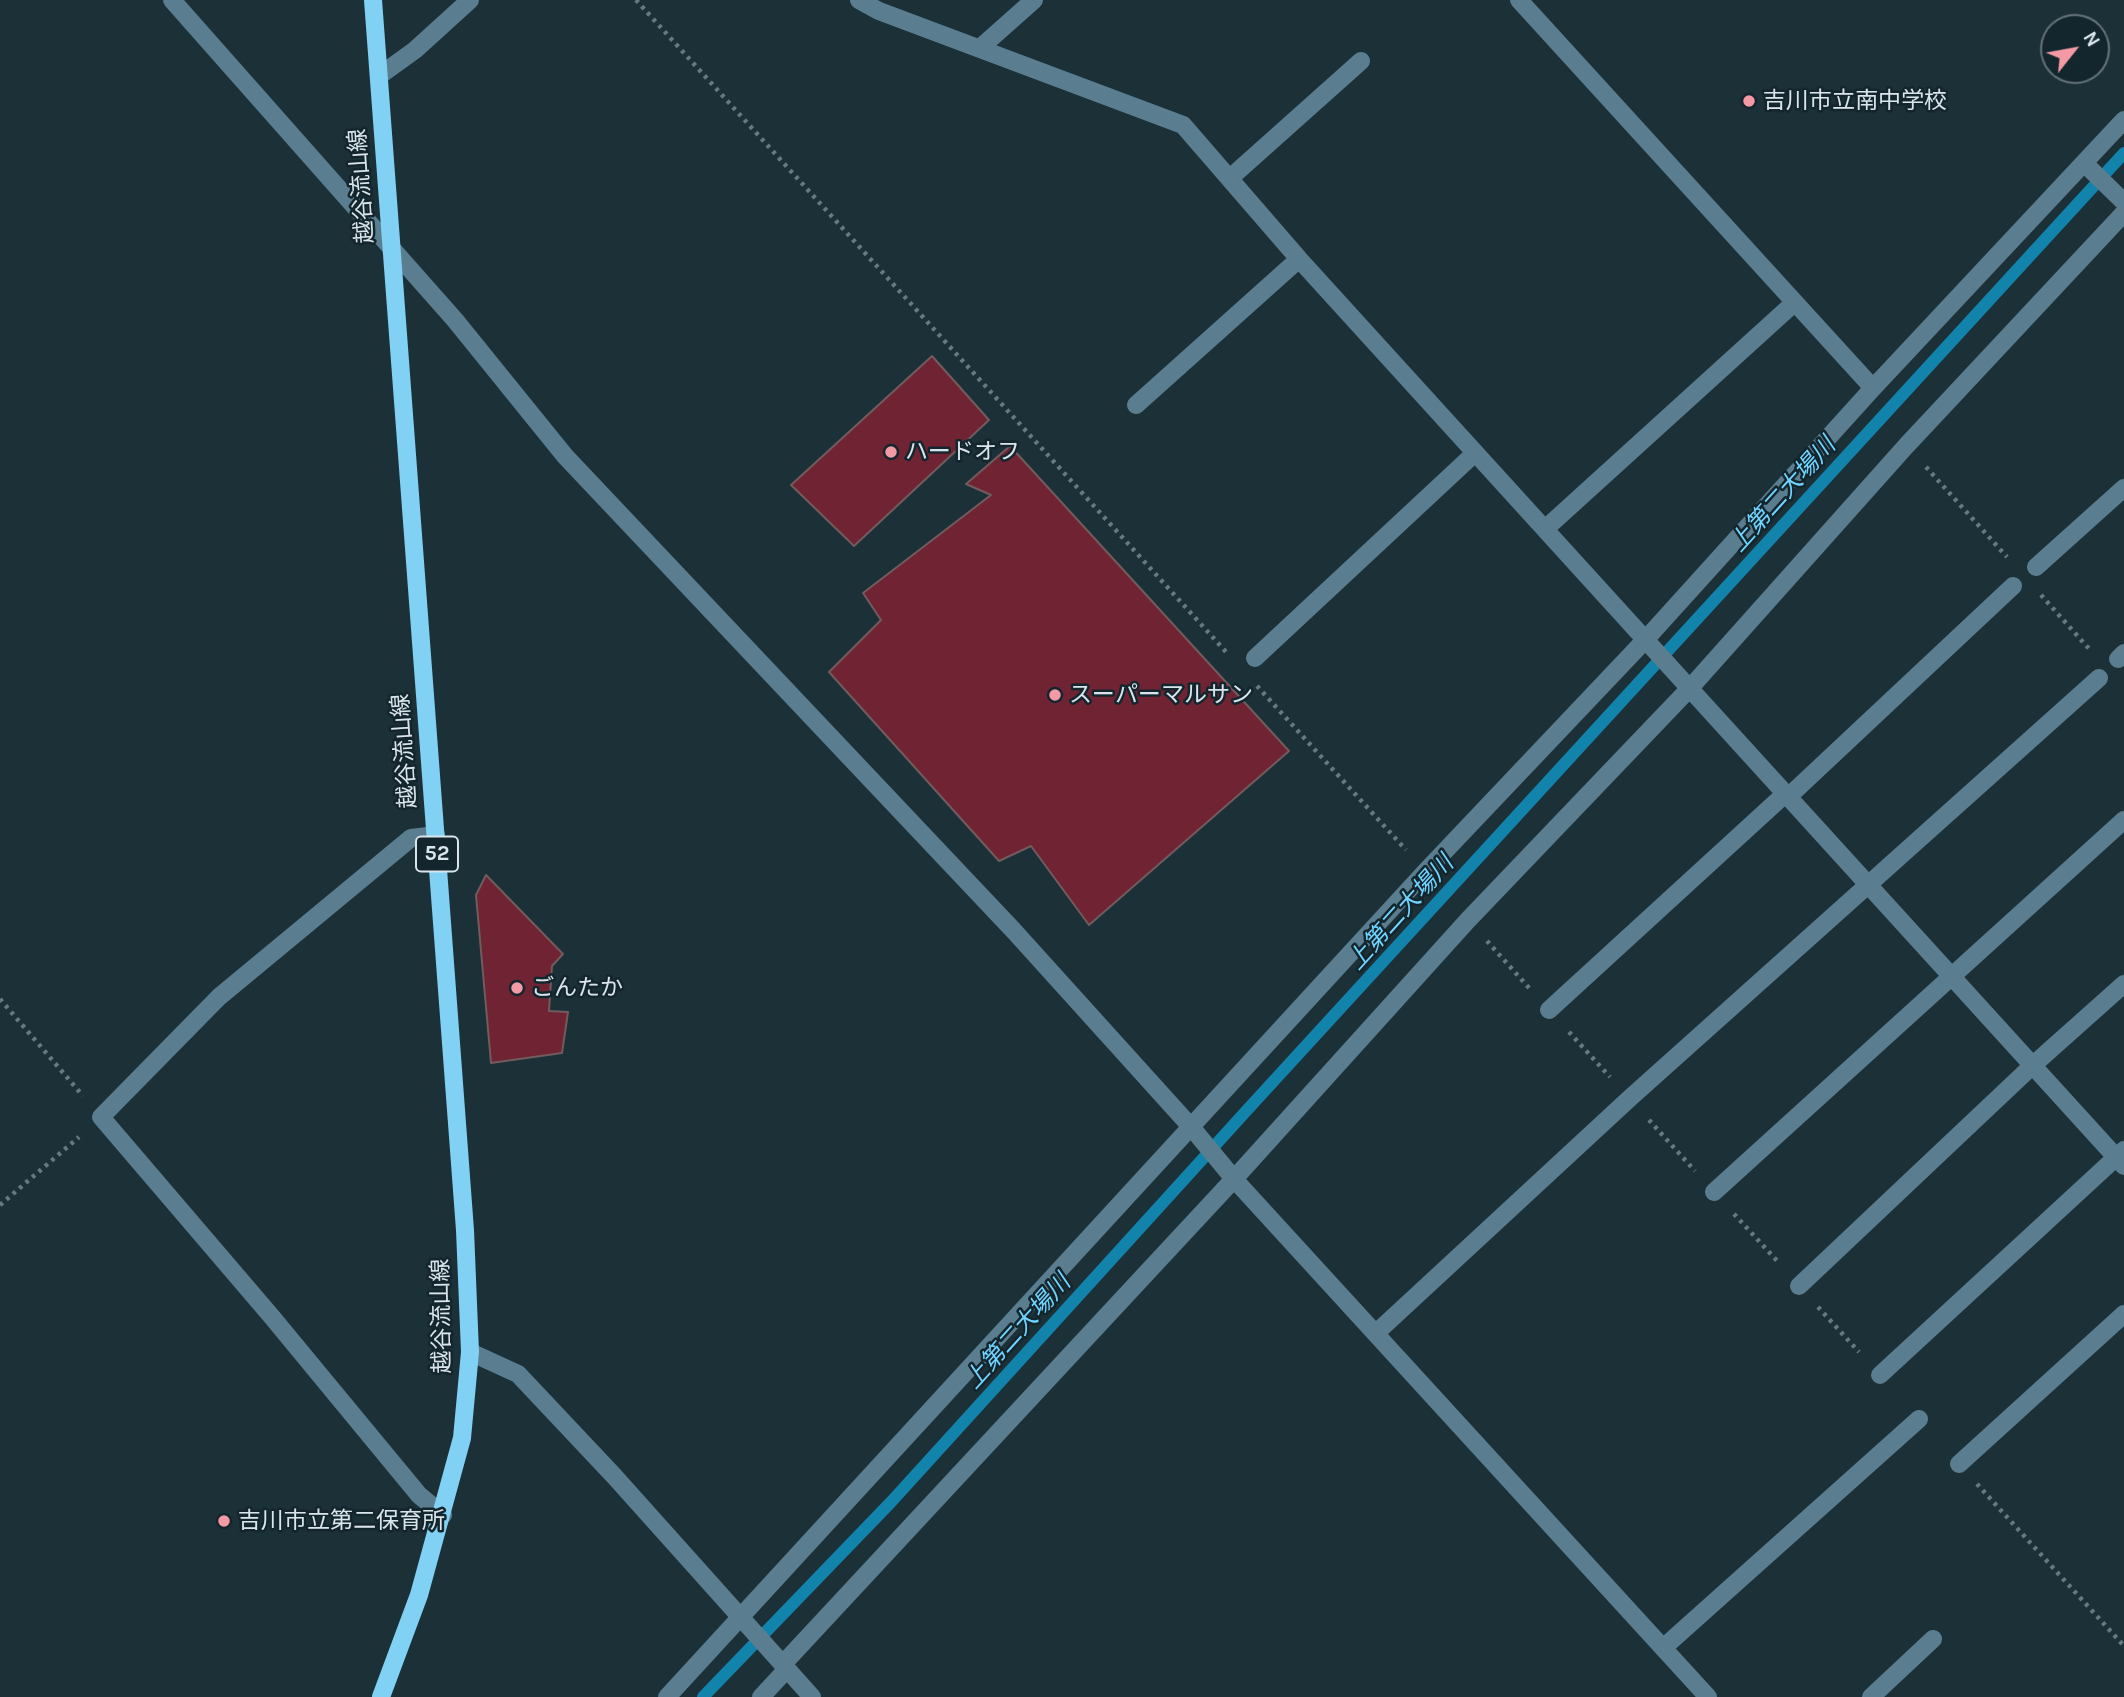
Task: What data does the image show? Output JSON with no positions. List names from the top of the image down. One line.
{"streets":{"main road":["越谷流山線","52"]},"water":["上第二大場川"],"places":["吉川市立南中学校","ハードオフ","スーパーマルサン","ごんたか","吉川市立第二保育所"],"north":"top right"}
